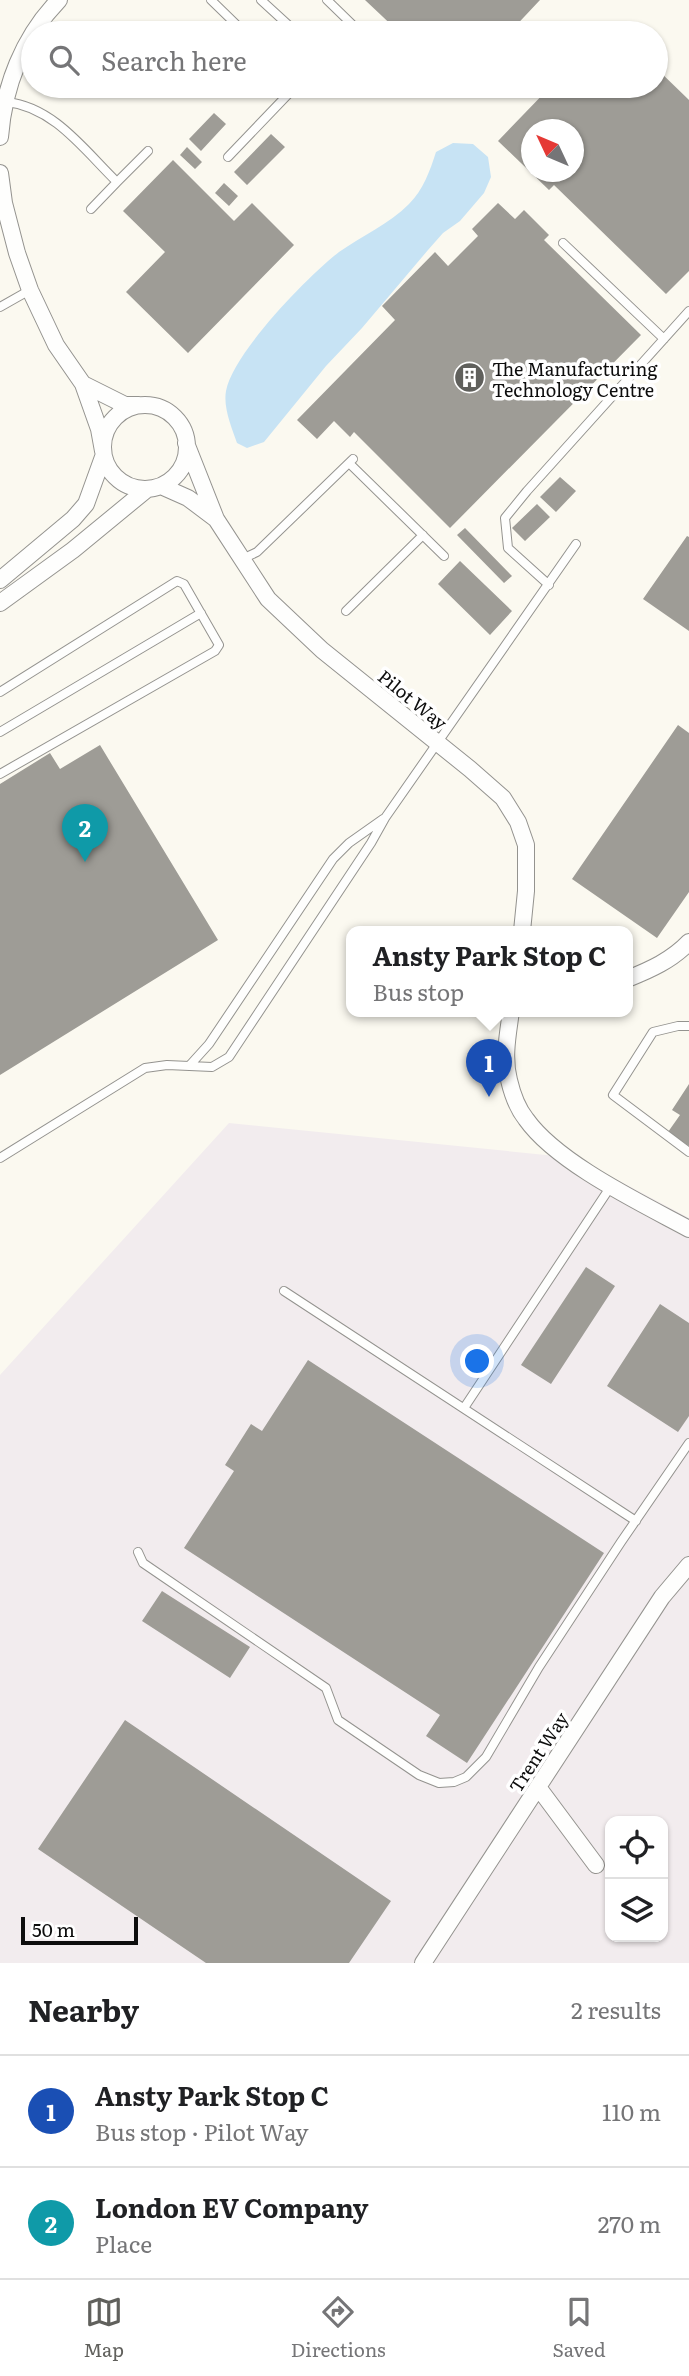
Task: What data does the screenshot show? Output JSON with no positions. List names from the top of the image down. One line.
{"streets":{"street":["Pilot Way","Trent Way"]},"places":{"building":["The Manufacturing Technology Centre"]},"scale_bar":"50 m","north":"top left","page":{"search":"Search here","pins":["2","1"],"popup":["Ansty Park Stop C","Bus stop"],"scale":"50 m","heading":["Nearby","2 results"],"list":[{"mark":"1","name":"Ansty Park Stop C","note":"Bus stop · Pilot Way","value":"110 m"},{"mark":"2","name":"London EV Company","note":"Place","value":"270 m"}],"nav":["Map","Directions","Saved"]}}
